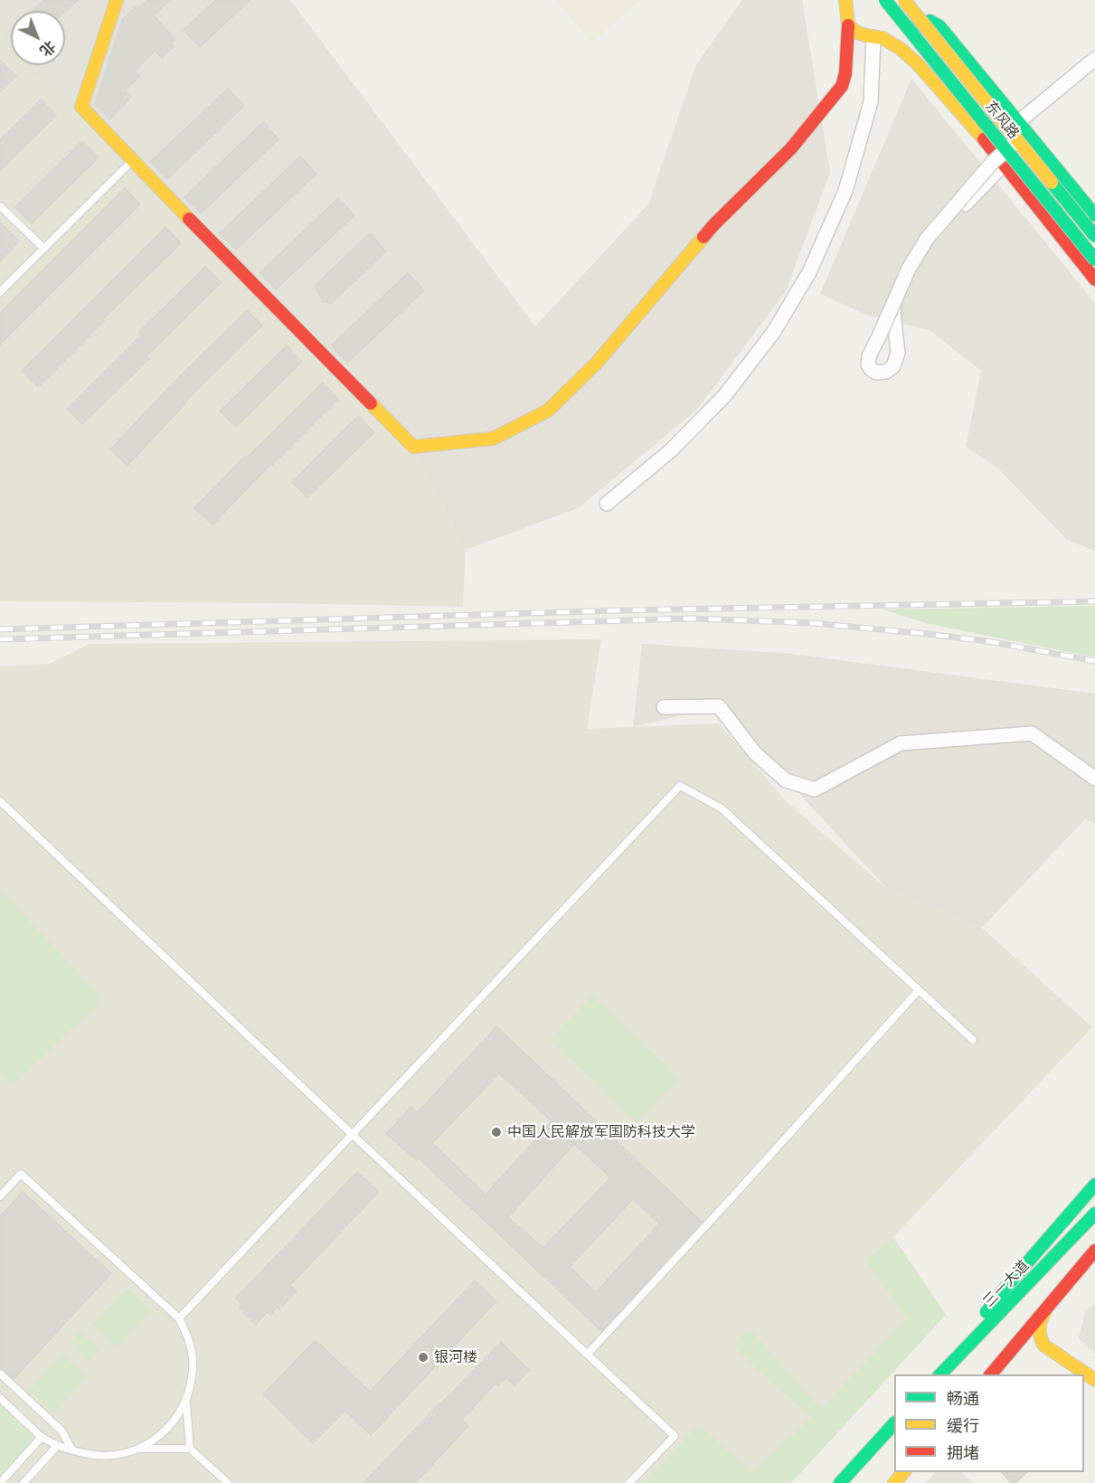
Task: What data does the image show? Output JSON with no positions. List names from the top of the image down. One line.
{"streets":{"main road":["东风路","三一大道"]},"places":["中国人民解放军国防科技大学","银河楼"],"legend":["畅通","缓行","拥堵"],"north":"bottom right"}
